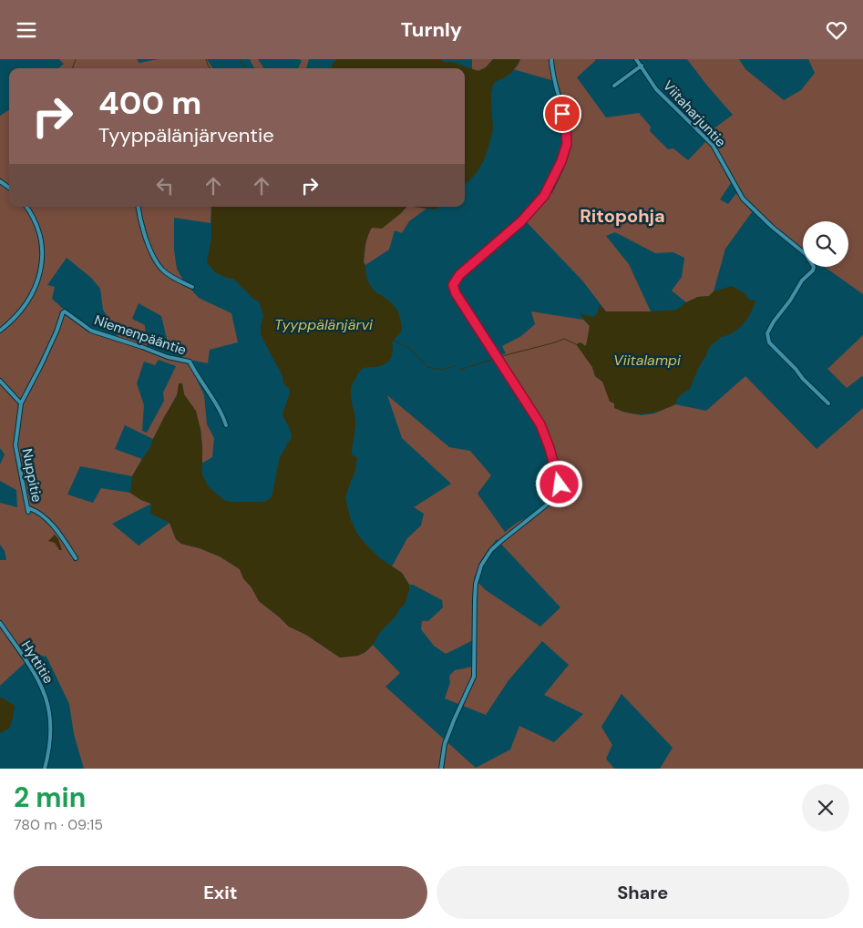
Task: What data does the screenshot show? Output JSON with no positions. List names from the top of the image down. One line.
{"streets":{"street":["Viitaharjuntie","Niemenpääntie","Nuppitie","Hyttitie"]},"crossings":[["Niemenpääntie","Nuppitie"]],"districts":["Ritopohja"],"water":["Tyyppälänjärvi","Viitalampi"],"page":{"header":"Turnly","turn":["400 m","Tyyppälänjärventie"],"heading":["2 min","780 m · 09:15"],"buttons":["Exit","Share"]}}
